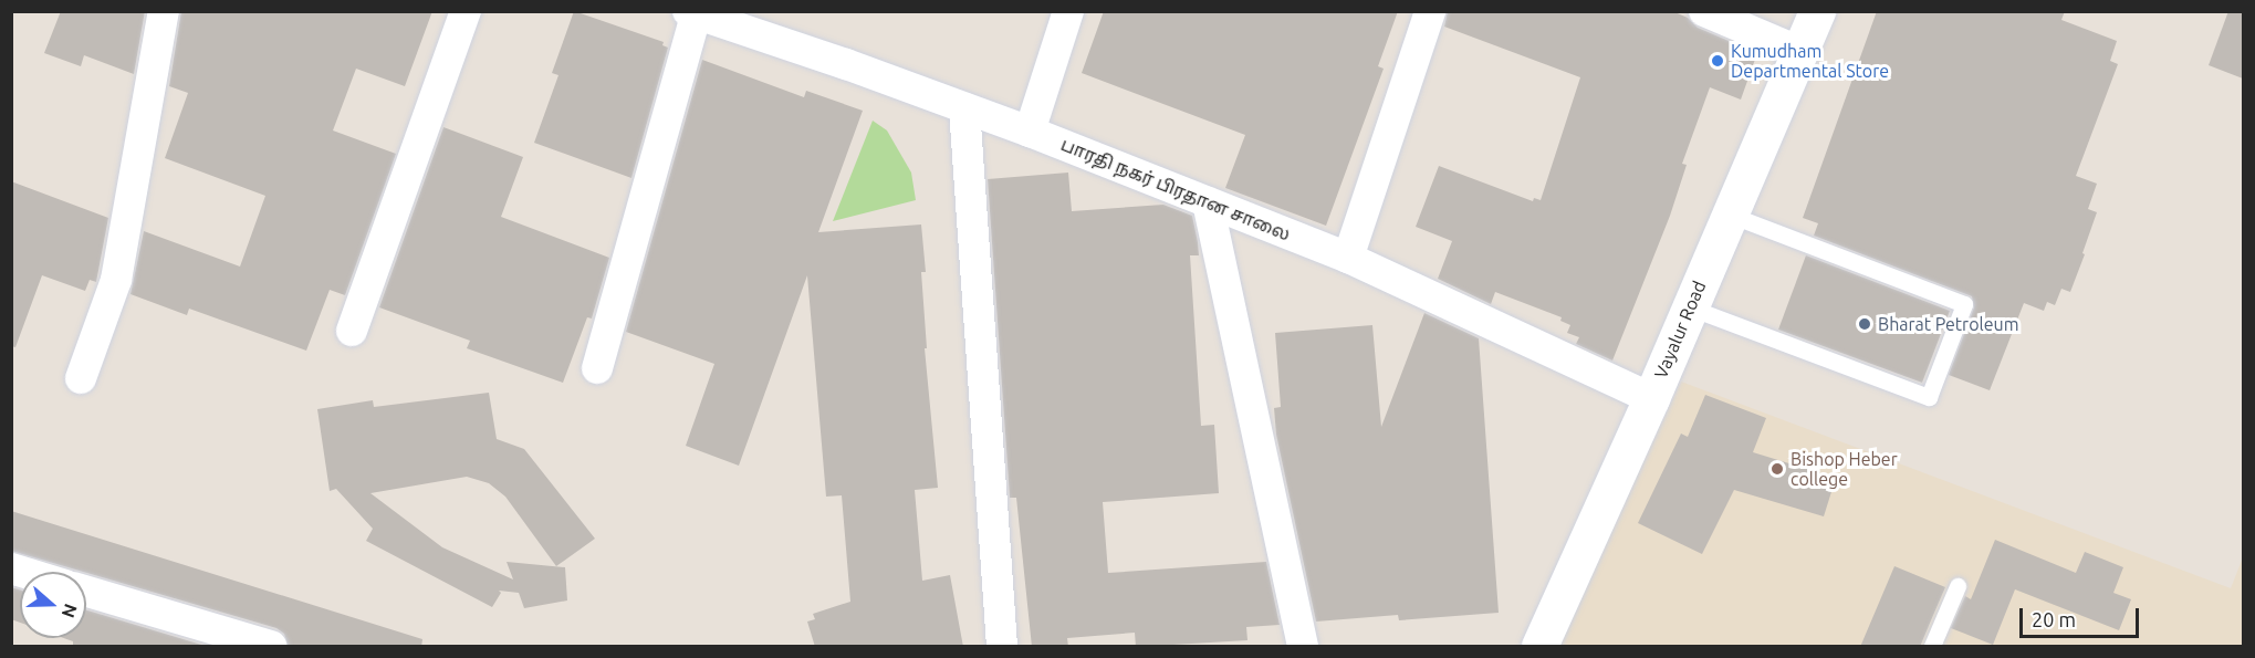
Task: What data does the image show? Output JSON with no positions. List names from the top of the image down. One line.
{"streets":{"main road":["Vayalur Road"],"street":["பாரதி நகர் பிரதான சாலை"]},"crossings":[["பாரதி நகர் பிரதான சாலை","Vayalur Road"]],"places":["Kumudham Departmental Store","Bharat Petroleum","Bishop Heber college"],"scale_bar":"20 m","north":"right"}
